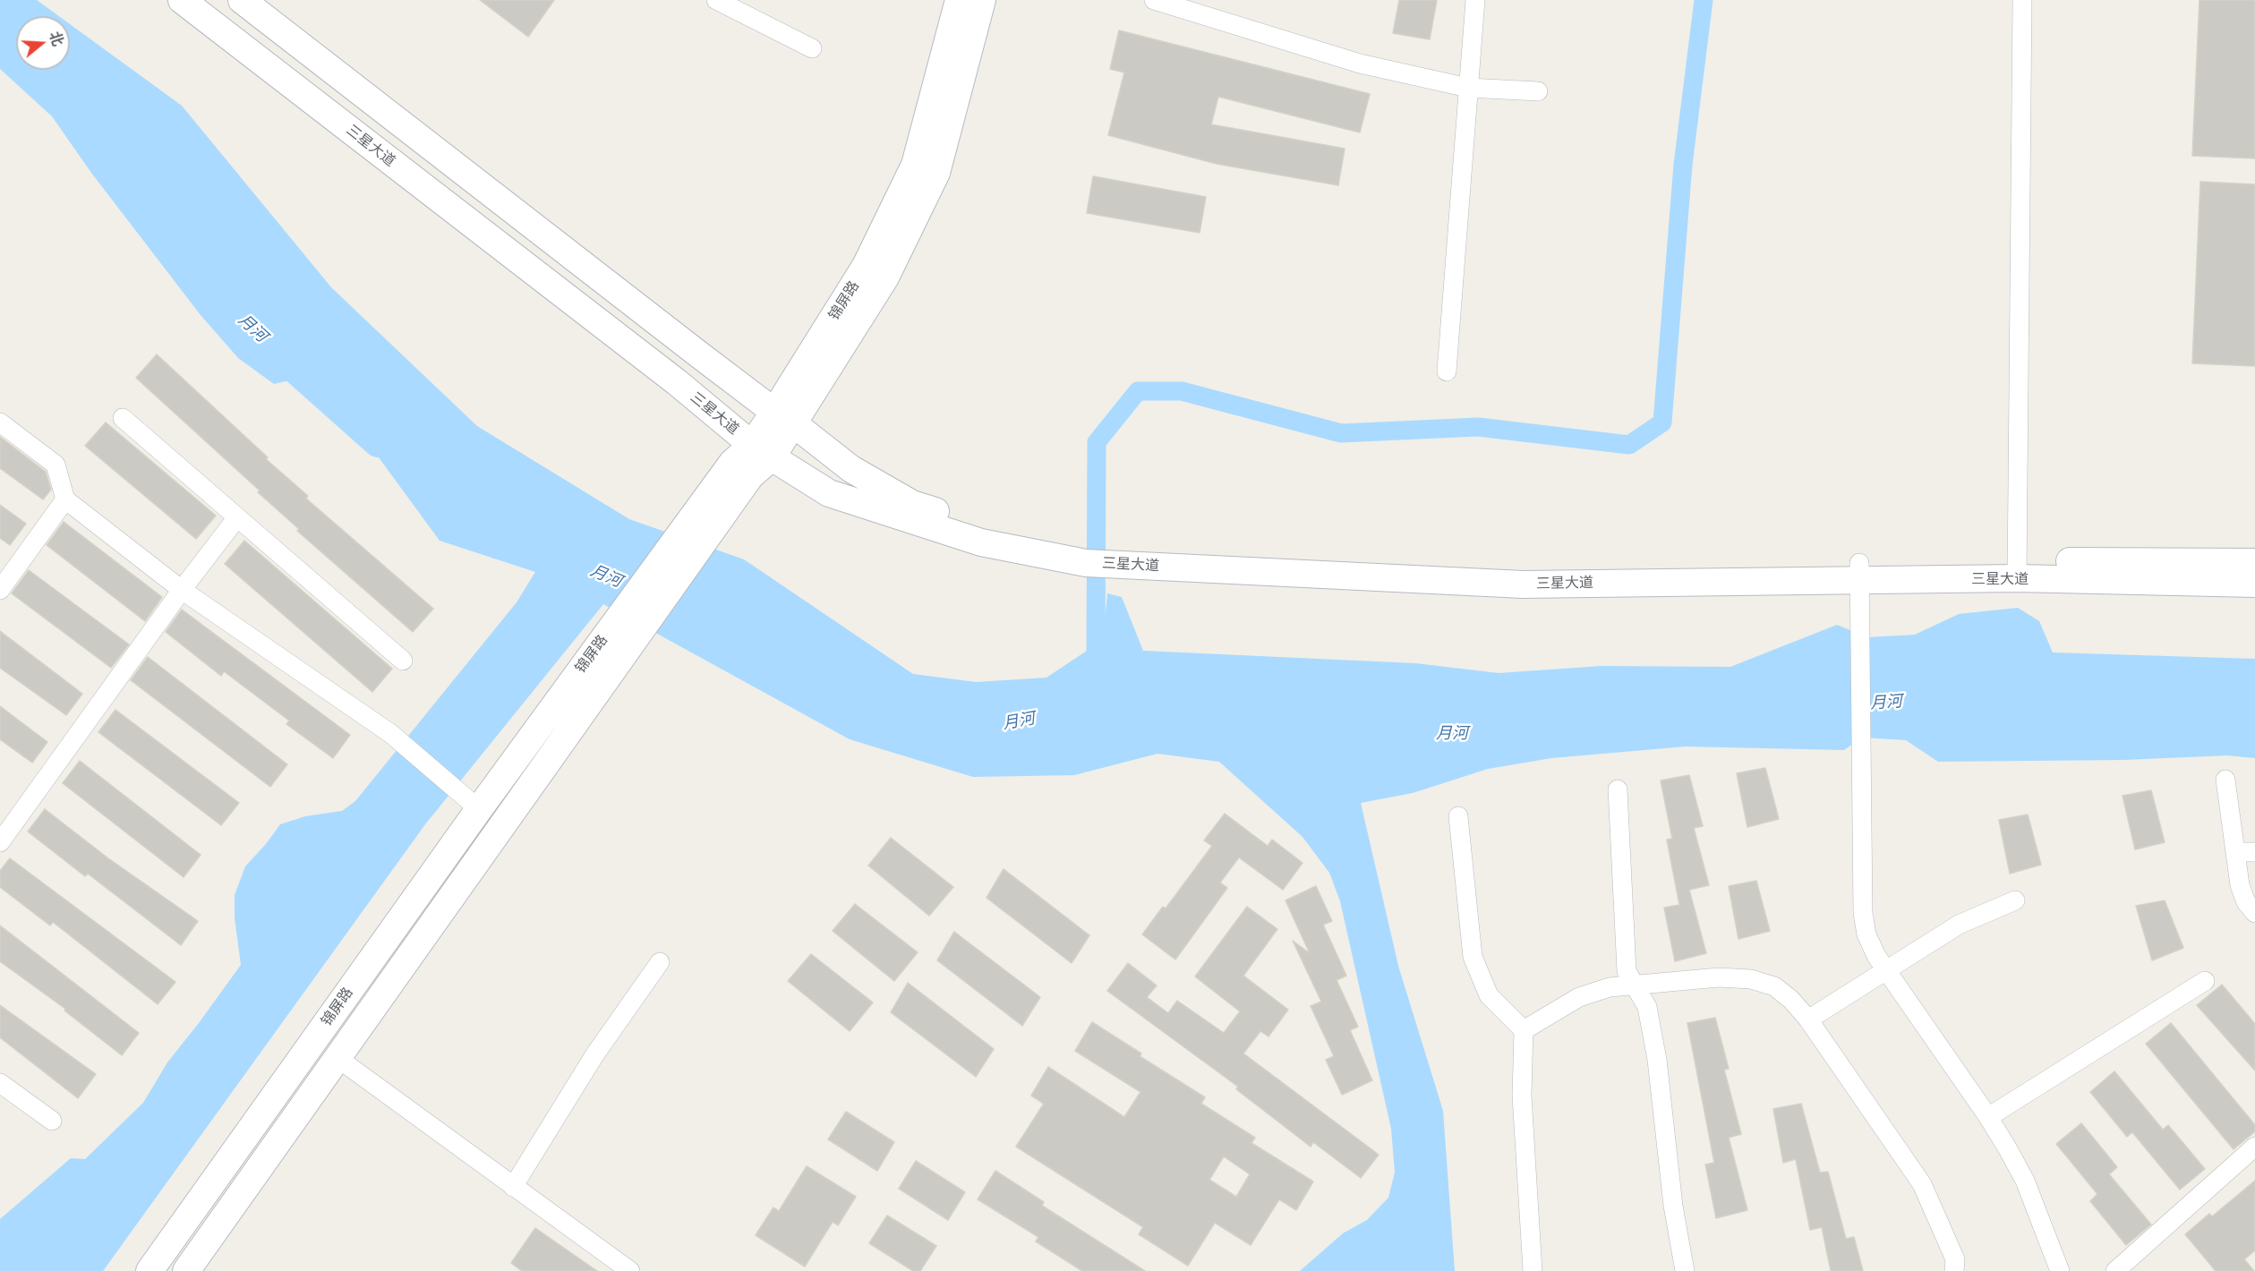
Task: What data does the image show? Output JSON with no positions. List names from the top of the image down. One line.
{"streets":{"street":["三星大道","锦屏路"]},"crossings":[["三星大道","锦屏路"]],"water":["月河"],"north":"right"}
